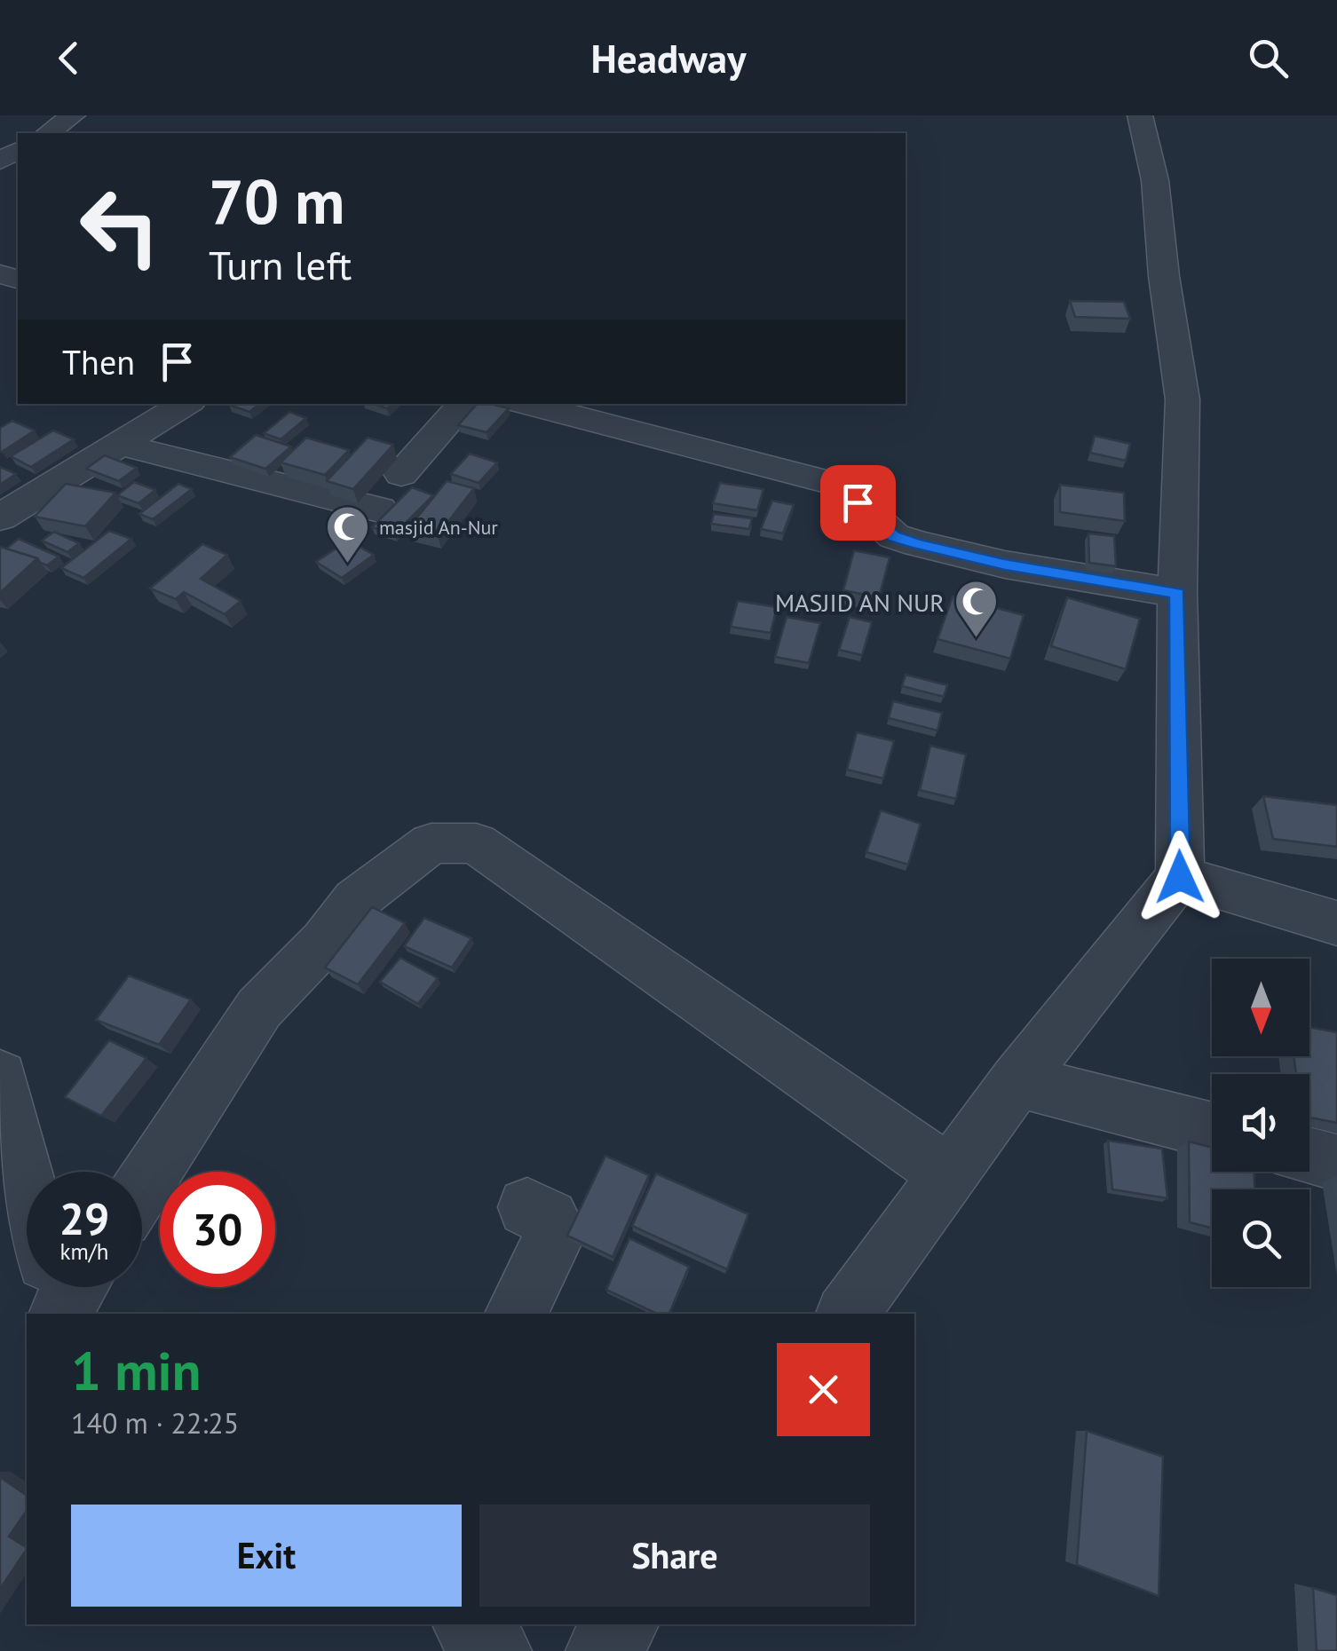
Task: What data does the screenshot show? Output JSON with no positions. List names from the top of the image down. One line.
{"places":{"mosque":["masjid An-Nur","MASJID AN NUR"]},"north":"bottom","page":{"header":"Headway","turn":["70 m","Turn left"],"then":"Then","speed":"29 km/h","limit":"30","heading":["1 min","140 m · 22:25"],"buttons":["Exit","Share"]}}
